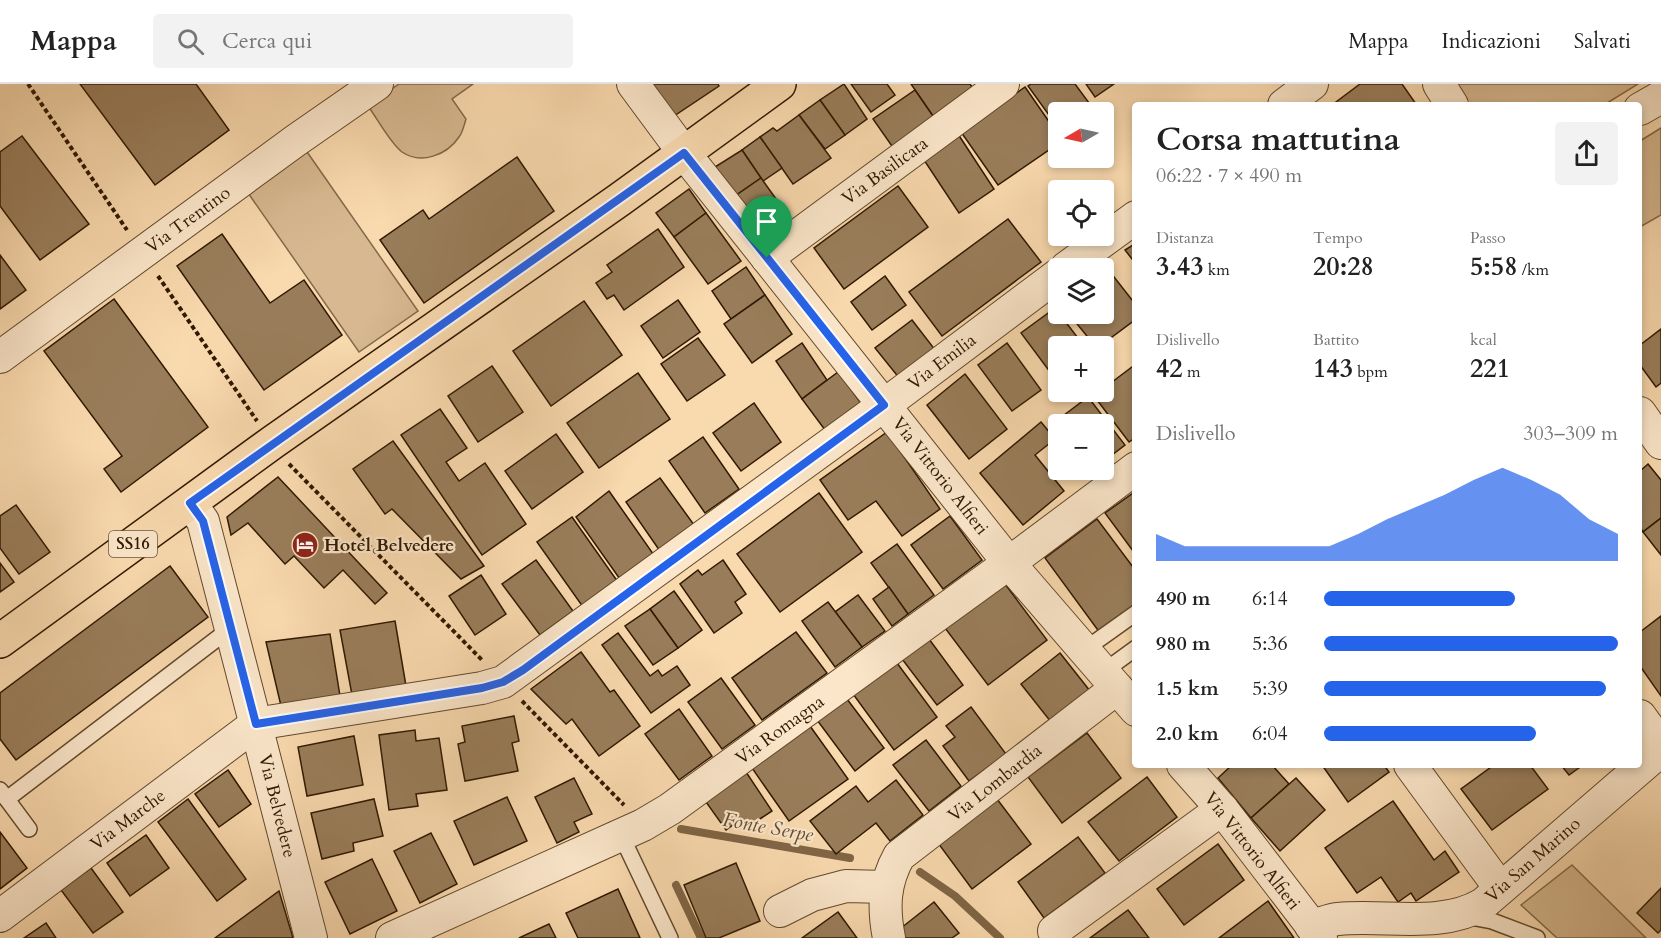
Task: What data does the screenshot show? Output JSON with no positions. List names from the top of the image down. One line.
{"streets":{"main road":["SS16"],"street":["Via Basilicata","Via Trentino","Via Emilia","Via Vittorio Alfieri","Via Romagna","Via Lombardia","Via Belvedere","Via Marche","Via San Marino"]},"crossings":[["Via Basilicata","Via Vittorio Alfieri"],["Via Emilia","Via Vittorio Alfieri"],["Via Emilia","Via Belvedere"],["Via Emilia","Via Marche"],["Via Vittorio Alfieri","SS16"],["Via Vittorio Alfieri","Via Romagna"],["Via Vittorio Alfieri","Via Lombardia"],["Via Vittorio Alfieri","Via San Marino"],["SS16","Via Belvedere"],["Via Belvedere","Via Marche"]],"water":["Fonte Serpe"],"places":{"hotel":["Hotel Belvedere"]},"north":"left","page":{"header":"Mappa","search":"Cerca qui","nav":["Mappa","Indicazioni","Salvati"],"map_buttons":["+","−"],"heading":["Corsa mattutina","06:22 · 7 × 490 m"],"stats":[["Distanza","3.43 km"],["Tempo","20:28"],["Passo","5:58 /km"],["Dislivello","42 m"],["Battito","143 bpm"],["kcal","221"]],"chart":["Dislivello","303–309 m"],"list":[{"name":"490 m","note":"6:14"},{"name":"980 m","note":"5:36"},{"name":"1.5 km","note":"5:39"},{"name":"2.0 km","note":"6:04"}]}}
